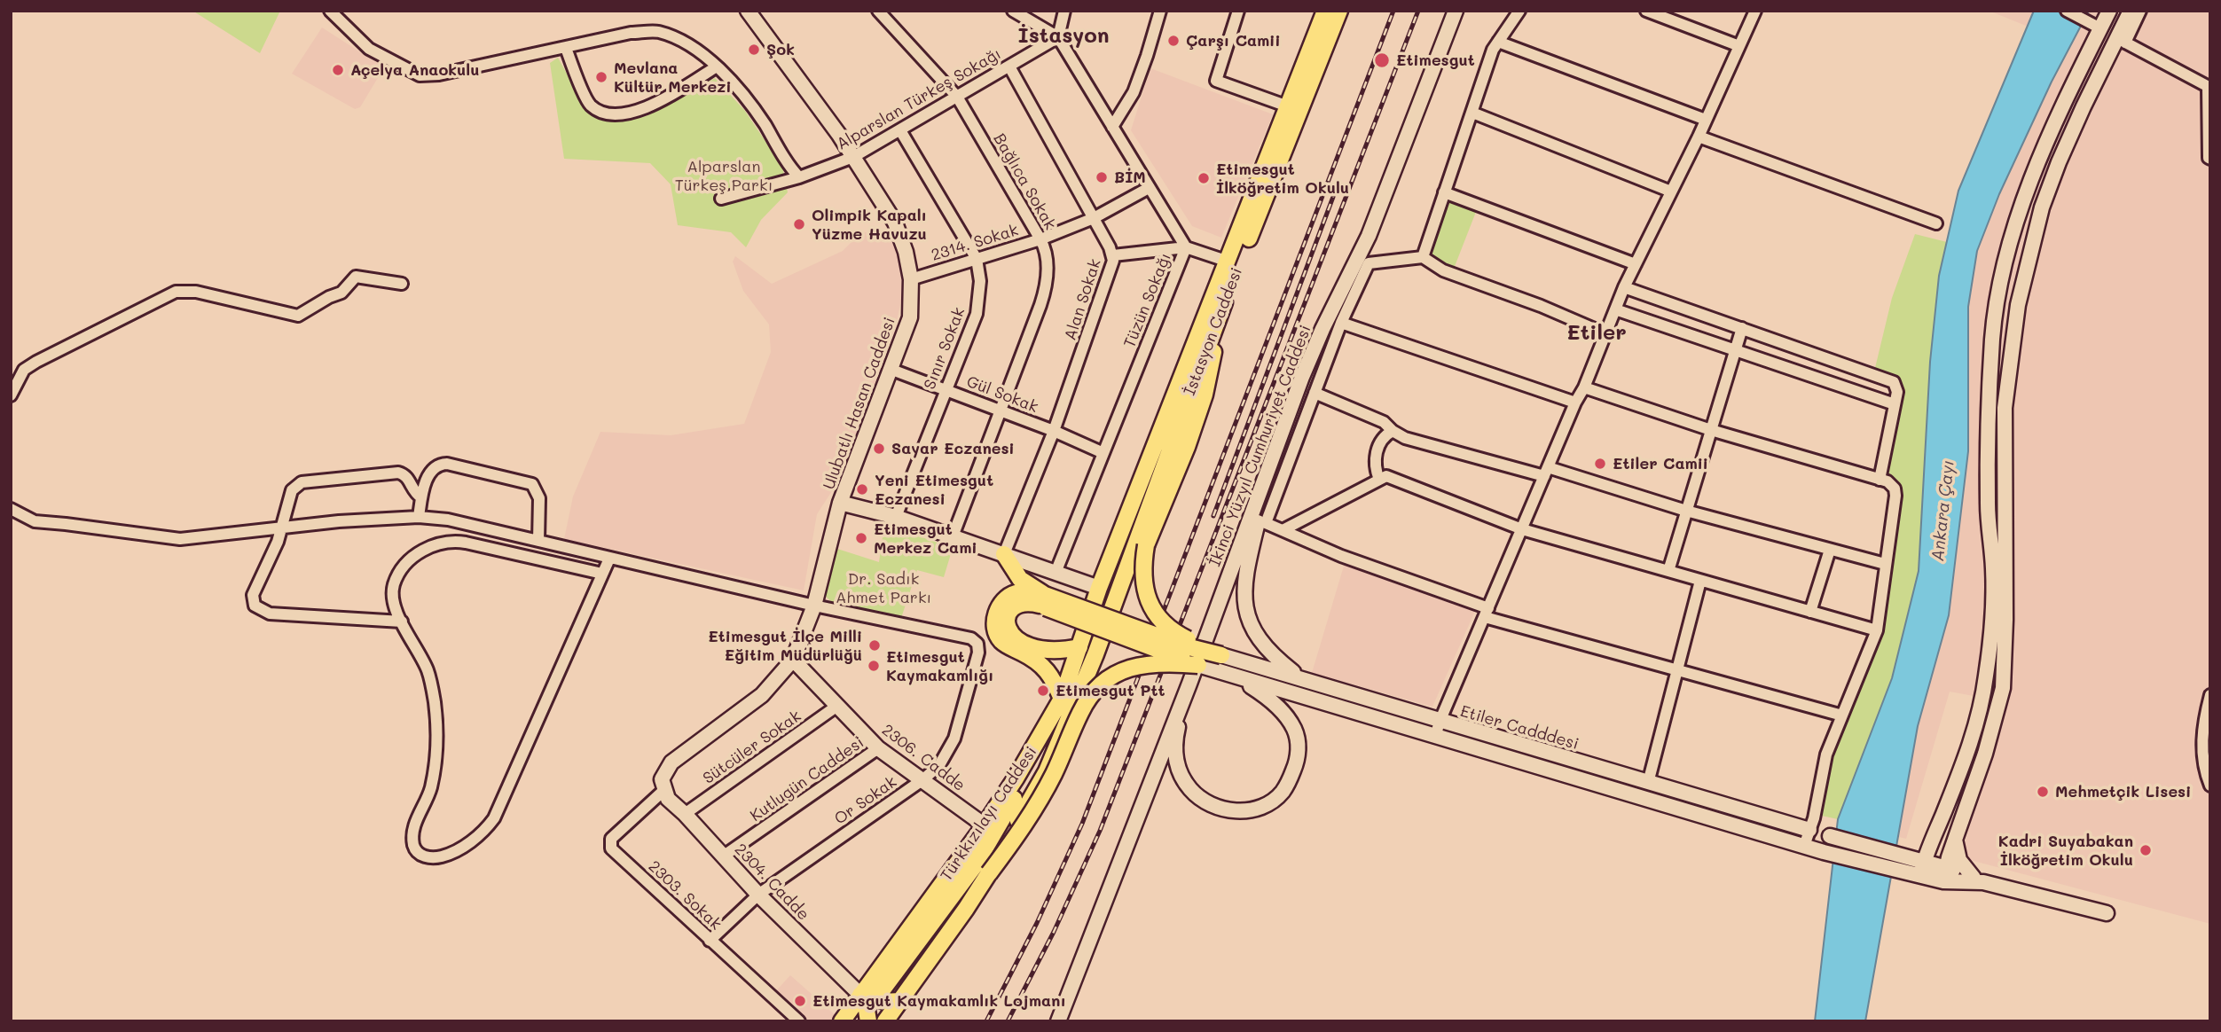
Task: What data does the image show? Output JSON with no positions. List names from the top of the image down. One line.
{"streets":{"main road":["İstasyon Caddesi","Ulubatlı Hasan Caddesi","İkinci Yüzyıl Cumhuriyet Caddesi","Etiler Cadddesi","2306. Cadde","Türkkızılayı Caddesi","2304. Cadde"],"street":["Alparslan Türkeş Sokağı","Bağlıca Sokak","2314. Sokak","Alan Sokak","Tüzün Sokağı","Sınır Sokak","Gül Sokak","Sütcüler Sokak","Kutlugün Caddesi","Or Sokak","2303. Sokak"]},"crossings":[["Alparslan Türkeş Sokağı","Bağlıca Sokak"],["Alparslan Türkeş Sokağı","Alan Sokak"],["Alparslan Türkeş Sokağı","Tüzün Sokağı"],["Alparslan Türkeş Sokağı","Sınır Sokak"],["Alparslan Türkeş Sokağı","Ulubatlı Hasan Caddesi"],["Bağlıca Sokak","2314. Sokak"],["Bağlıca Sokak","Gül Sokak"],["2314. Sokak","Alan Sokak"],["2314. Sokak","Tüzün Sokağı"],["2314. Sokak","Sınır Sokak"],["2314. Sokak","Ulubatlı Hasan Caddesi"],["Alan Sokak","Gül Sokak"],["Tüzün Sokağı","Gül Sokak"],["İstasyon Caddesi","Türkkızılayı Caddesi"],["Sınır Sokak","Gül Sokak"],["Gül Sokak","Ulubatlı Hasan Caddesi"],["Ulubatlı Hasan Caddesi","2306. Cadde"],["Ulubatlı Hasan Caddesi","Or Sokak"],["Ulubatlı Hasan Caddesi","2304. Cadde"],["Ulubatlı Hasan Caddesi","2303. Sokak"],["Sütcüler Sokak","2306. Cadde"],["Sütcüler Sokak","2304. Cadde"],["2306. Cadde","Kutlugün Caddesi"],["2306. Cadde","Or Sokak"],["2306. Cadde","Türkkızılayı Caddesi"],["Kutlugün Caddesi","2304. Cadde"],["Or Sokak","2304. Cadde"],["Or Sokak","2303. Sokak"],["Türkkızılayı Caddesi","2304. Cadde"],["2304. Cadde","2303. Sokak"]],"districts":["İstasyon","Etiler"],"water":["Ankara Çayı"],"parks":["Alparslan Türkeş Parkı","Dr. Sadık Ahmet Parkı"],"places":["Çarşı Camii","Şok","Etimesgut","Açelya Anaokulu","Mevlana Kültür Merkezi","BİM","Etimesgut İlköğretim Okulu","Olimpik Kapalı Yüzme Havuzu","Sayar Eczanesi","Etiler Camii","Yeni Etimesgut Eczanesi","Etimesgut Merkez Cami","Etimesgut İlçe Milli Eğitim Müdürlüğü","Etimesgut Kaymakamlığı","Etimesgut Ptt","Mehmetçik Lisesi","Kadri Suyabakan İlköğretim Okulu","Etimesgut Kaymakamlık Lojmanı"]}
